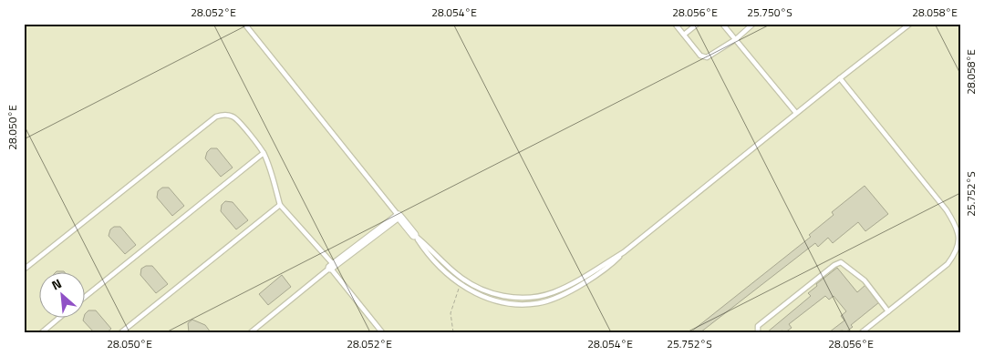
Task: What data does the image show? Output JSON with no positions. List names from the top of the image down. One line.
{"north":"top left","coordinates":["28.052°E","28.054°E","28.056°E","25.750°S","28.058°E","28.050°E","25.752°S"]}
